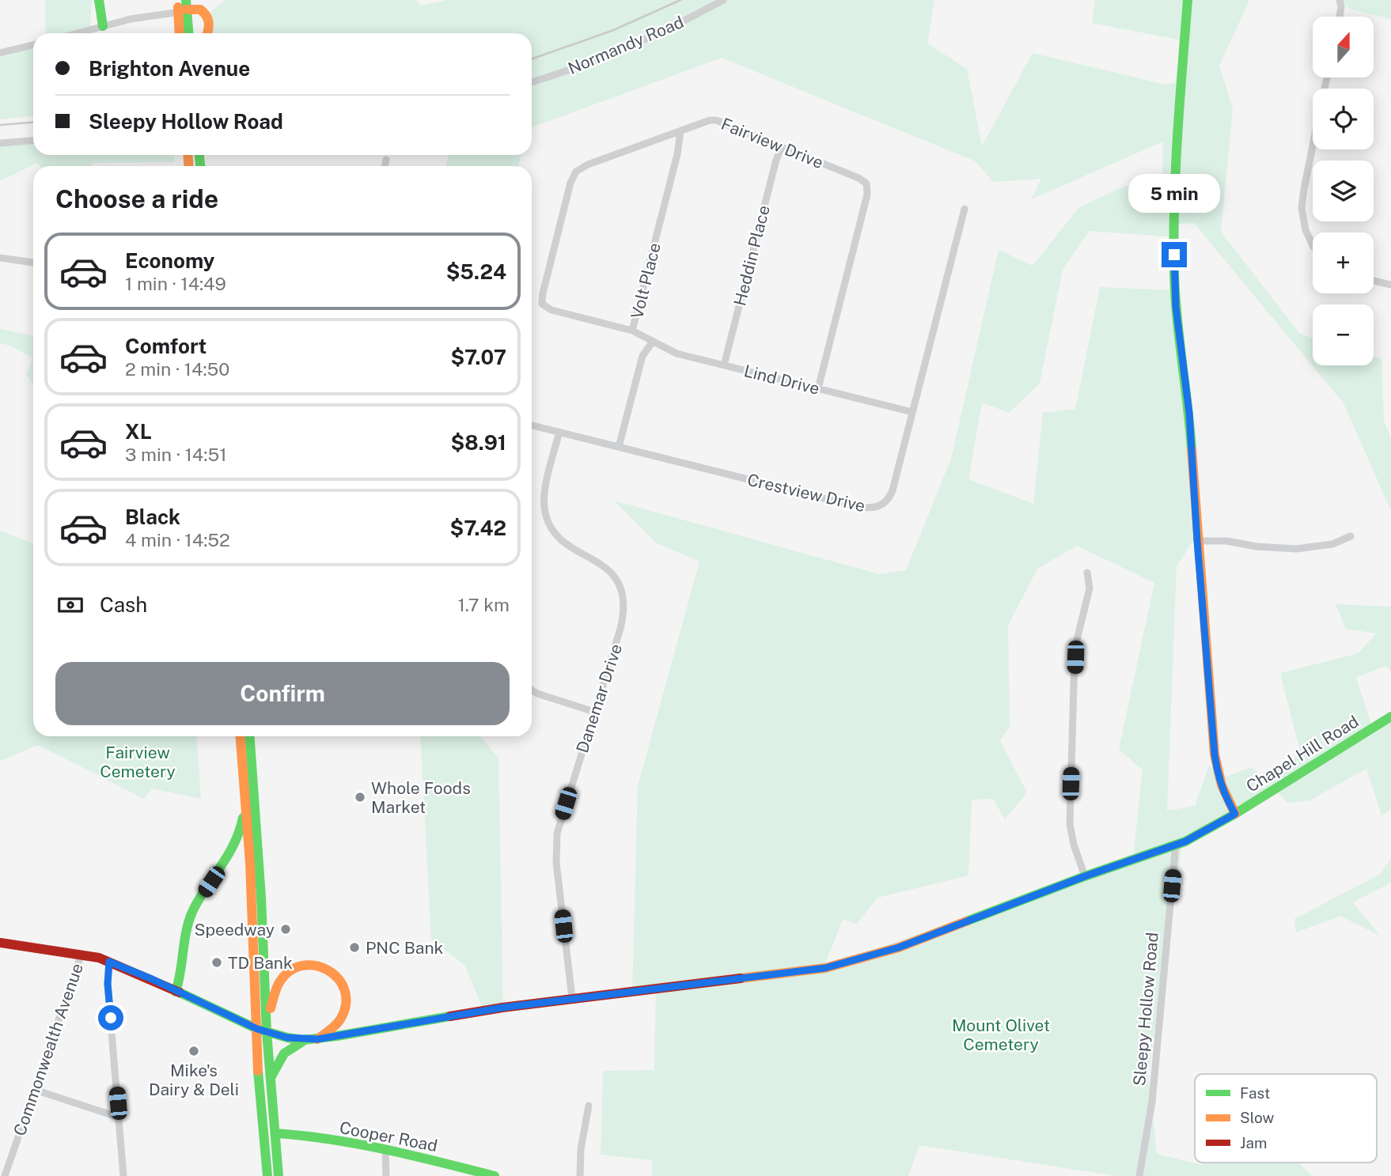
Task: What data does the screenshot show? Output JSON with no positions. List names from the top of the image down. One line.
{"streets":{"main road":["Chapel Hill Road","Cooper Road"],"street":["Normandy Road","Fairview Drive","Heddin Place","Volt Place","Lind Drive","Crestview Drive","Danemar Drive","Sleepy Hollow Road","Commonwealth Avenue"]},"crossings":[["Fairview Drive","Heddin Place"],["Fairview Drive","Volt Place"],["Fairview Drive","Lind Drive"],["Heddin Place","Lind Drive"],["Volt Place","Lind Drive"],["Volt Place","Crestview Drive"],["Lind Drive","Crestview Drive"],["Crestview Drive","Danemar Drive"],["Danemar Drive","Chapel Hill Road"],["Chapel Hill Road","Sleepy Hollow Road"],["Chapel Hill Road","Commonwealth Avenue"]],"parks":["Fairview Cemetery","Mount Olivet Cemetery"],"places":["Whole Foods Market","Speedway","PNC Bank","TD Bank","Mike's Dairy & Deli"],"legend":["Fast","Slow","Jam"],"north":"top","page":{"map_buttons":["+","−"],"banner":["Brighton Avenue","Sleepy Hollow Road"],"heading":"Choose a ride","bubble":"5 min","list":[{"name":"Economy","note":"1 min · 14:49","value":"$5.24"},{"name":"Comfort","note":"2 min · 14:50","value":"$7.07"},{"name":"XL","note":"3 min · 14:51","value":"$8.91"},{"name":"Black","note":"4 min · 14:52","value":"$7.42"}],"pay":["Cash","1.7 km"],"buttons":"Confirm"}}
